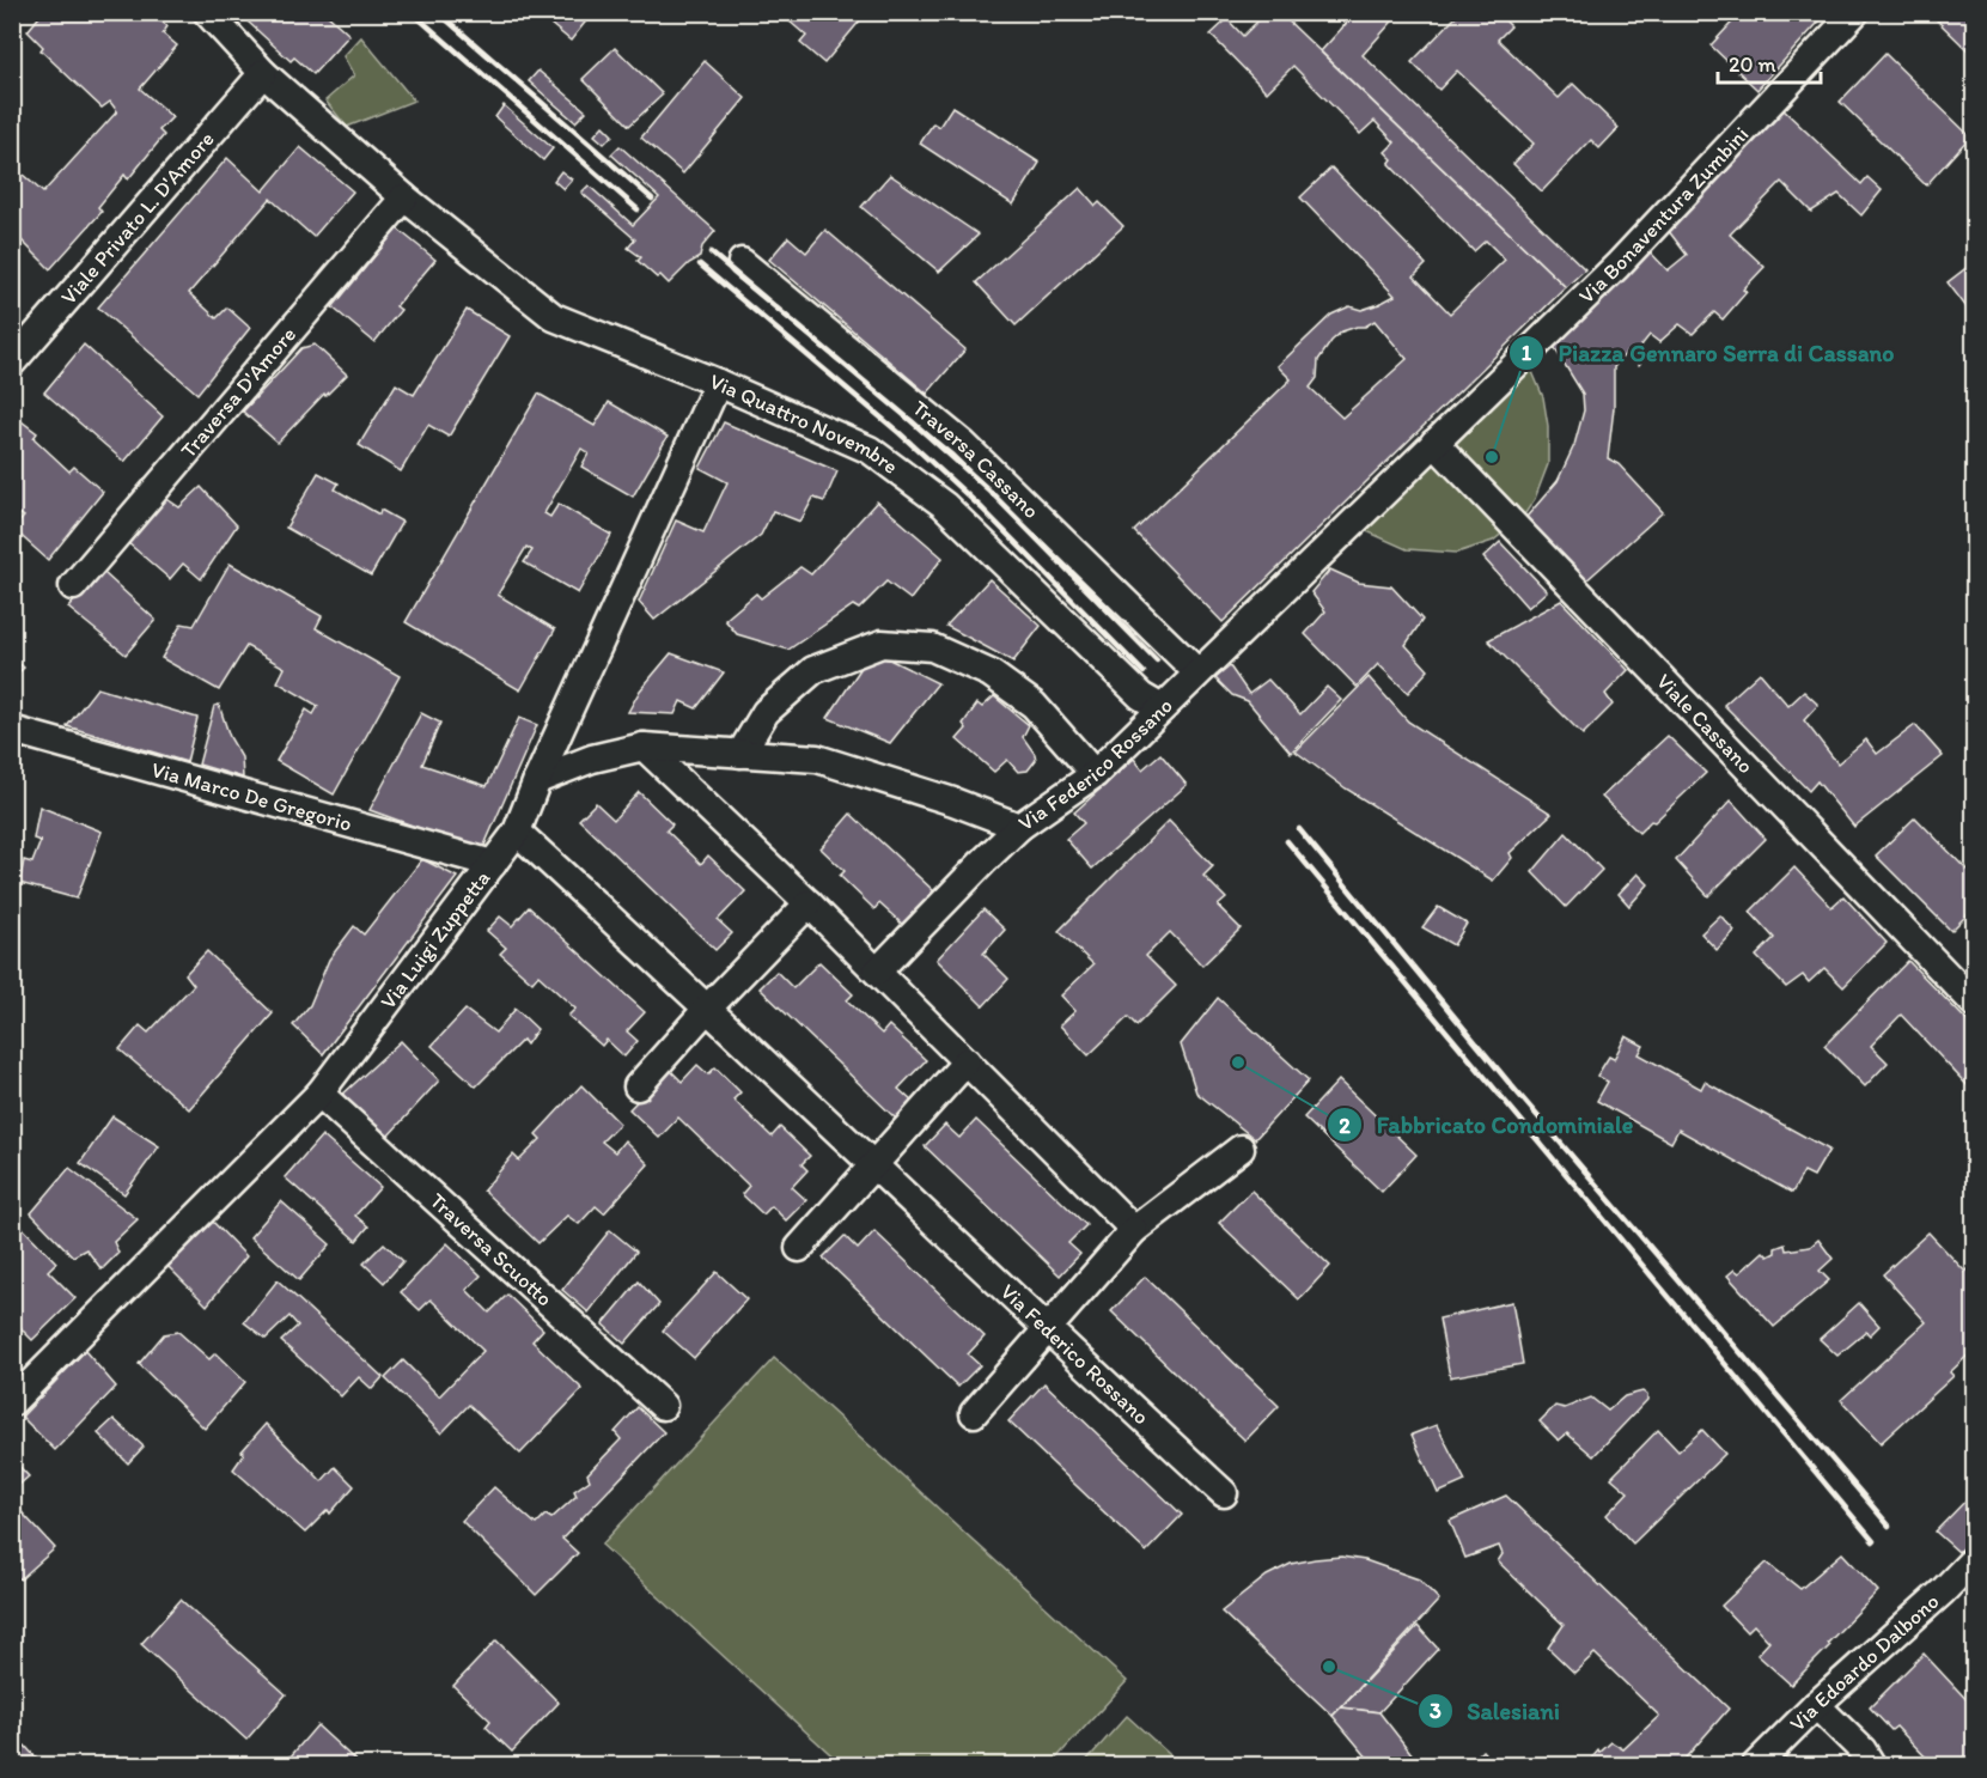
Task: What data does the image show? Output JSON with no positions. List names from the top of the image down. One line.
{"streets":{"street":["Via Bonaventura Zumbini","Viale Privato L. D'Amore","Traversa D'Amore","Via Quattro Novembre","Traversa Cassano","Viale Cassano","Via Federico Rossano","Via Marco De Gregorio","Via Luigi Zuppetta","Traversa Scuotto","Via Edoardo Dalbono"]},"crossings":[["Via Bonaventura Zumbini","Viale Cassano"],["Via Bonaventura Zumbini","Via Federico Rossano"],["Viale Privato L. D'Amore","Via Quattro Novembre"],["Traversa D'Amore","Via Quattro Novembre"],["Via Quattro Novembre","Via Federico Rossano"],["Via Quattro Novembre","Via Luigi Zuppetta"],["Traversa Cassano","Via Federico Rossano"],["Viale Cassano","Via Federico Rossano"],["Via Federico Rossano","Via Luigi Zuppetta"],["Via Marco De Gregorio","Via Luigi Zuppetta"],["Via Luigi Zuppetta","Traversa Scuotto"]],"places":["Piazza Gennaro Serra di Cassano","Fabbricato Condominiale","Salesiani"],"scale_bar":"20 m"}
